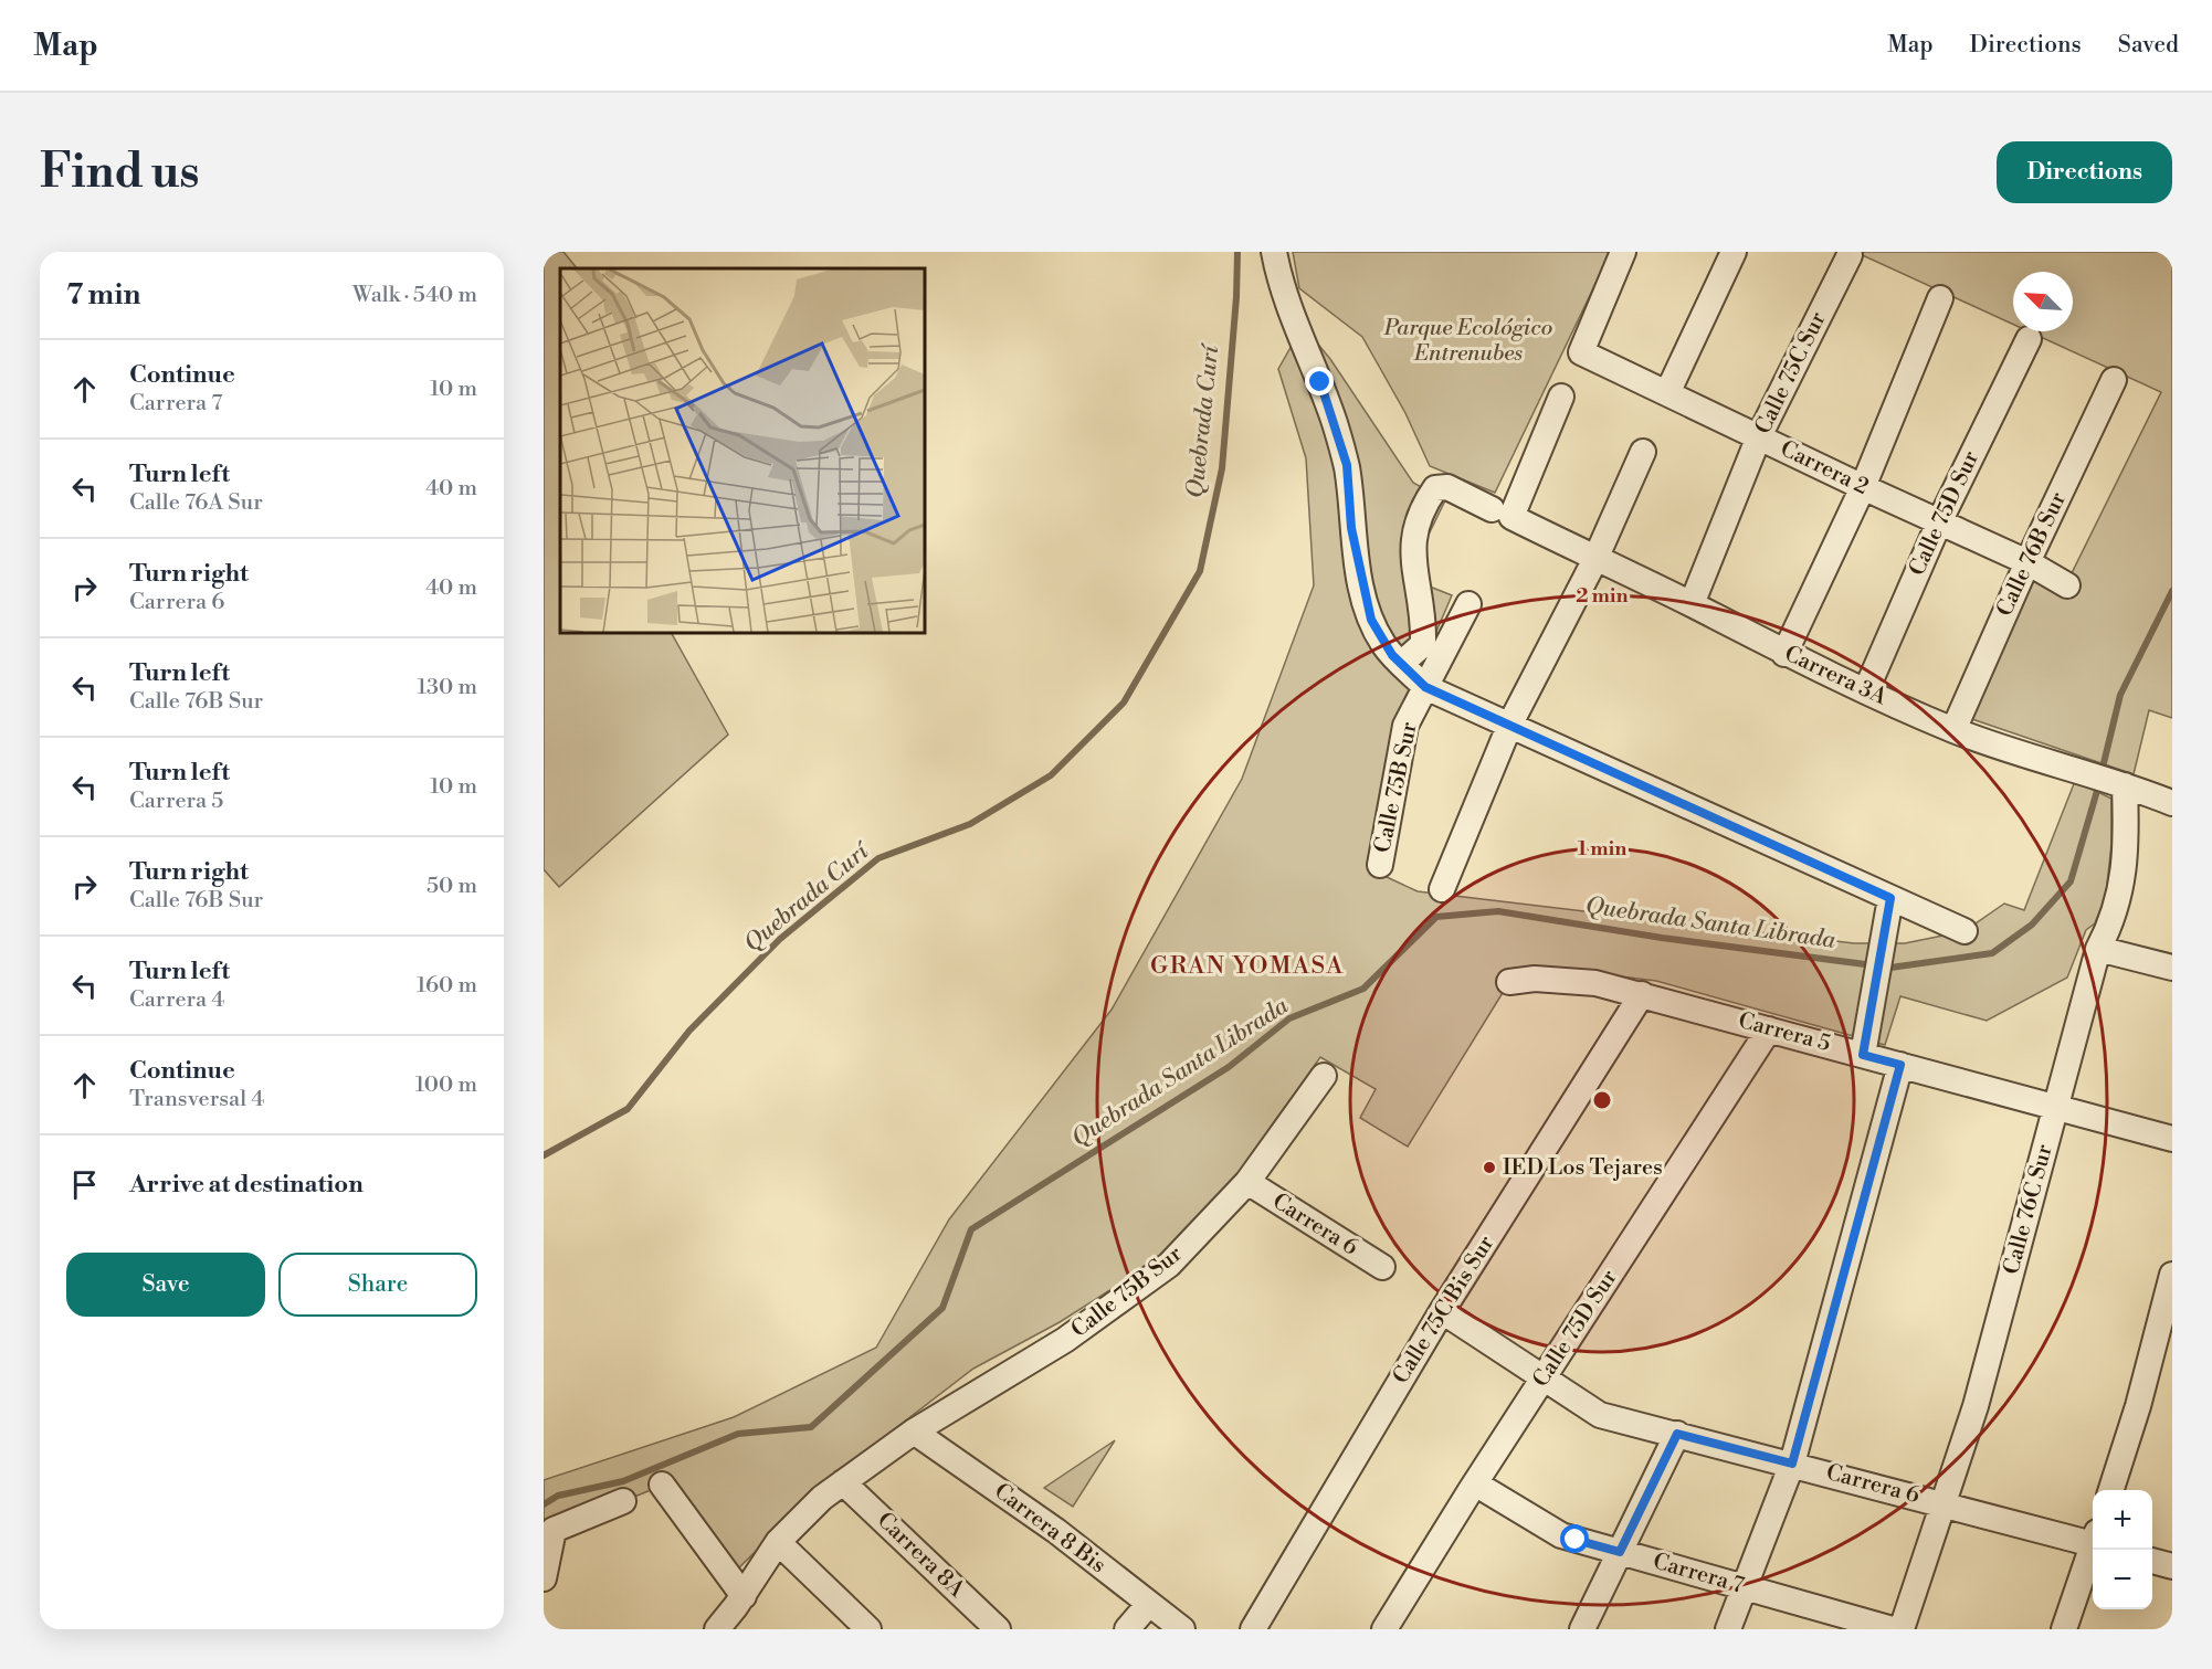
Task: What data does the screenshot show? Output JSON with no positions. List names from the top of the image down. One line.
{"streets":{"street":["Calle 75C Sur","Carrera 2","Calle 75D Sur","Calle 76B Sur","Carrera 3A","Calle 75B Sur","Carrera 5","Calle 76C Sur","Carrera 6","Calle 75C Bis Sur","Carrera 8 Bis","Carrera 8A","Carrera 7"]},"crossings":[["Calle 75C Sur","Carrera 2"],["Calle 75C Sur","Carrera 3A"],["Carrera 2","Calle 75D Sur"],["Carrera 2","Calle 76B Sur"],["Calle 75D Sur","Carrera 3A"],["Calle 75D Sur","Carrera 5"],["Calle 75D Sur","Carrera 6"],["Calle 75D Sur","Carrera 7"],["Calle 76B Sur","Carrera 3A"],["Carrera 3A","Calle 76C Sur"],["Calle 75B Sur","Carrera 6"],["Calle 75B Sur","Carrera 8 Bis"],["Calle 75B Sur","Carrera 8A"],["Carrera 5","Calle 76C Sur"],["Carrera 5","Calle 75C Bis Sur"],["Calle 76C Sur","Carrera 6"],["Carrera 6","Calle 75C Bis Sur"]],"districts":["GRAN YOMASA"],"water":["Quebrada Curí","Quebrada Santa Librada"],"parks":["Parque Ecológico Entrenubes"],"places":["IED Los Tejares"],"north":"top left","page":{"header":"Map","nav":["Map","Directions","Saved"],"buttons":["Directions",["Save","Share"]],"title":"Find us","heading":["7 min","Walk · 540 m"],"list":[["Continue","Carrera 7","10 m"],["Turn left","Calle 76A Sur","40 m"],["Turn right","Carrera 6","40 m"],["Turn left","Calle 76B Sur","130 m"],["Turn left","Carrera 5","10 m"],["Turn right","Calle 76B Sur","50 m"],["Turn left","Carrera 4","160 m"],["Continue","Transversal 4","100 m"],"Arrive at destination"],"map_buttons":["+","−"]},"rings":["2 min","1 min"]}
